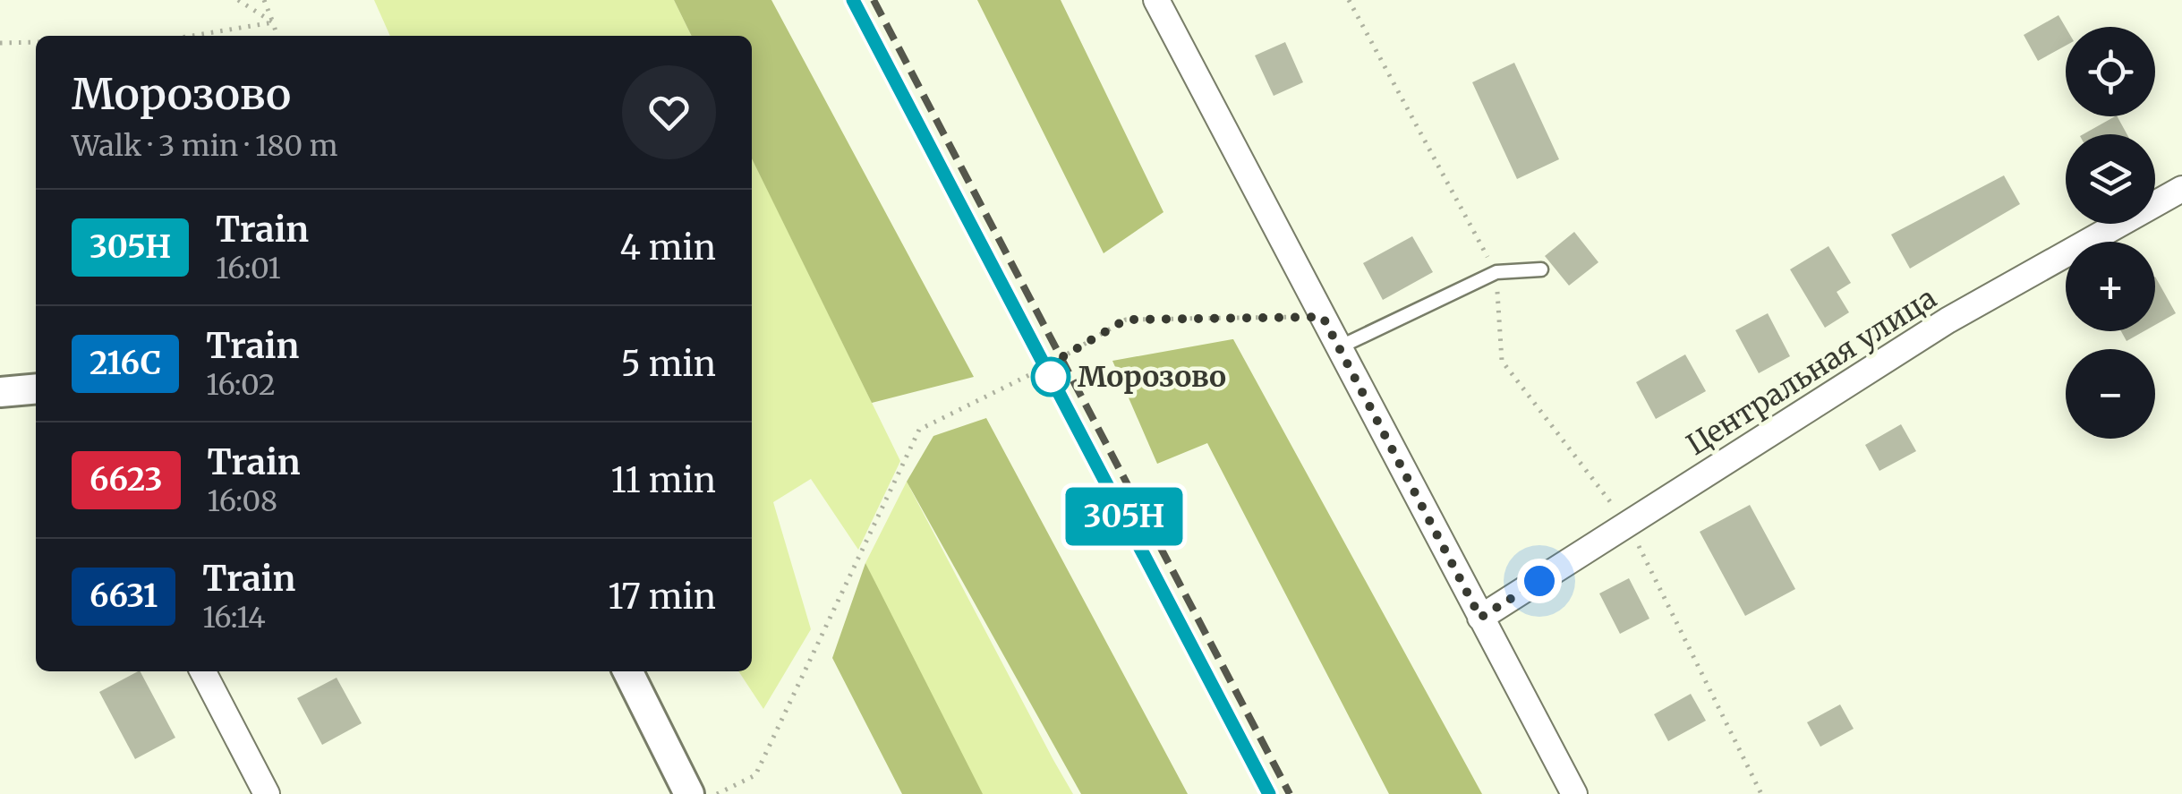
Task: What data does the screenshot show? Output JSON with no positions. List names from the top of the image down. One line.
{"streets":{"street":["Центральная улица"]},"places":["Морозово"],"page":{"on_map":"305Н","map_buttons":["+","−"],"heading":["Морозово","Walk · 3 min · 180 m"],"list":[{"mark":"305Н","name":"Train","note":"16:01","value":"4 min"},{"mark":"216С","name":"Train","note":"16:02","value":"5 min"},{"mark":"6623","name":"Train","note":"16:08","value":"11 min"},{"mark":"6631","name":"Train","note":"16:14","value":"17 min"}]}}
